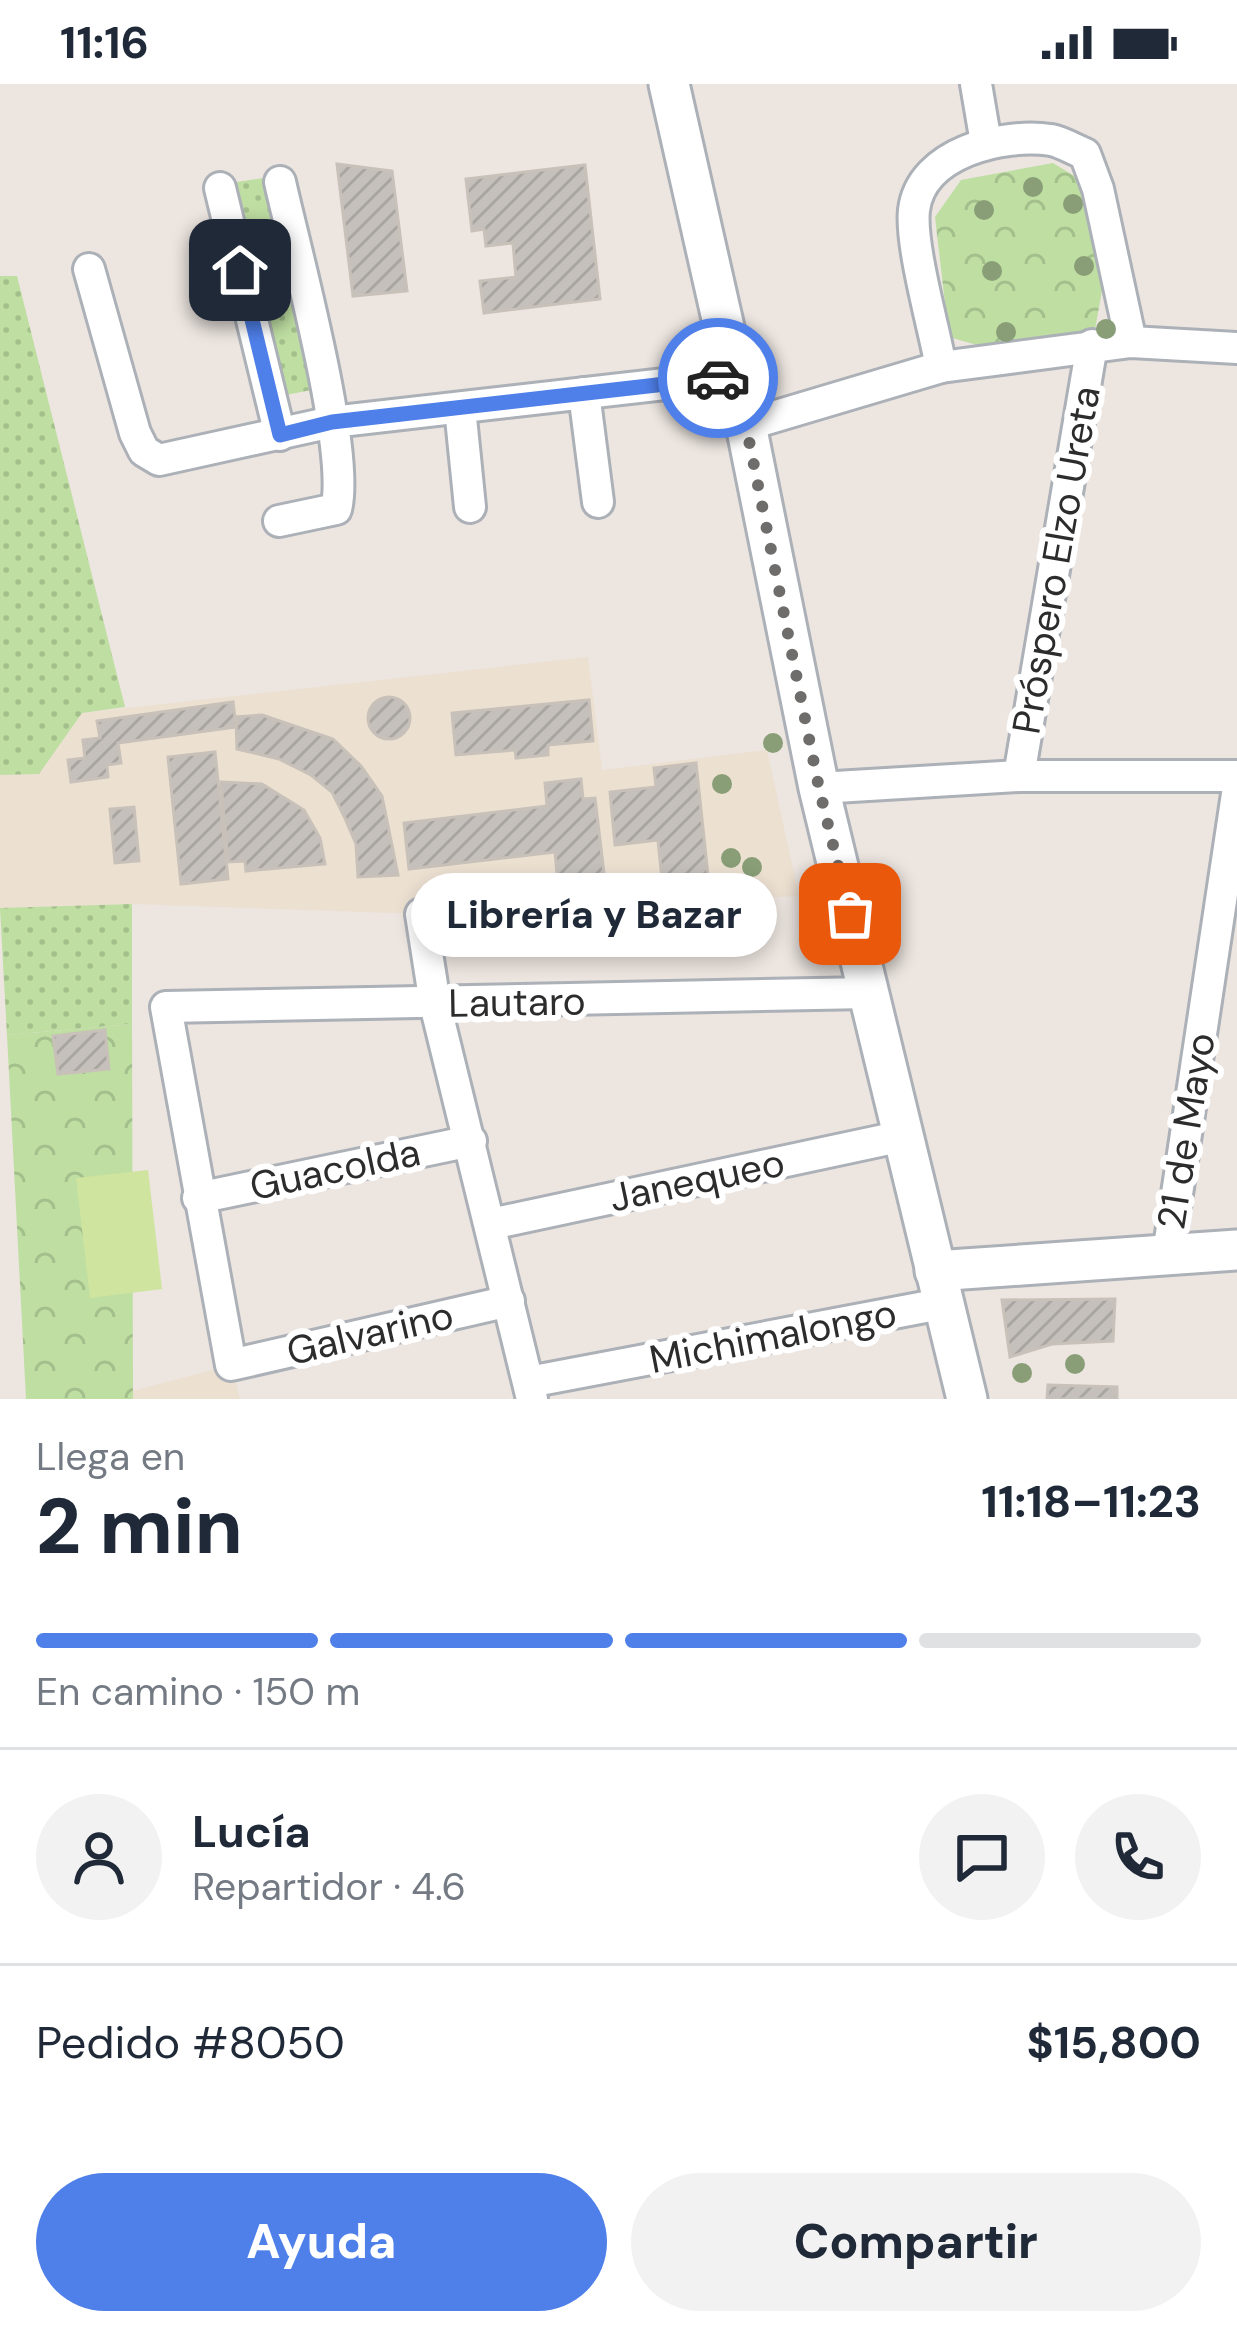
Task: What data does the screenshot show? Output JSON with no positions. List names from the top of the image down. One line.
{"streets":{"street":["Próspero Elzo Ureta","Lautaro","21 de Mayo","Guacolda","Janequeo","Galvarino","Michimalongo"]},"crossings":[["Lautaro","Guacolda"],["Lautaro","Galvarino"],["Guacolda","Galvarino"]],"places":["Librería y Bazar"],"page":{"status":"11:16","bubble":"Librería y Bazar","heading":["2 min","Llega en","11:18–11:23"],"panel":["Lucía","Repartidor · 4.6","Pedido #8050","$15,800"],"bar":"En camino · 150 m","buttons":["Ayuda","Compartir"]}}
